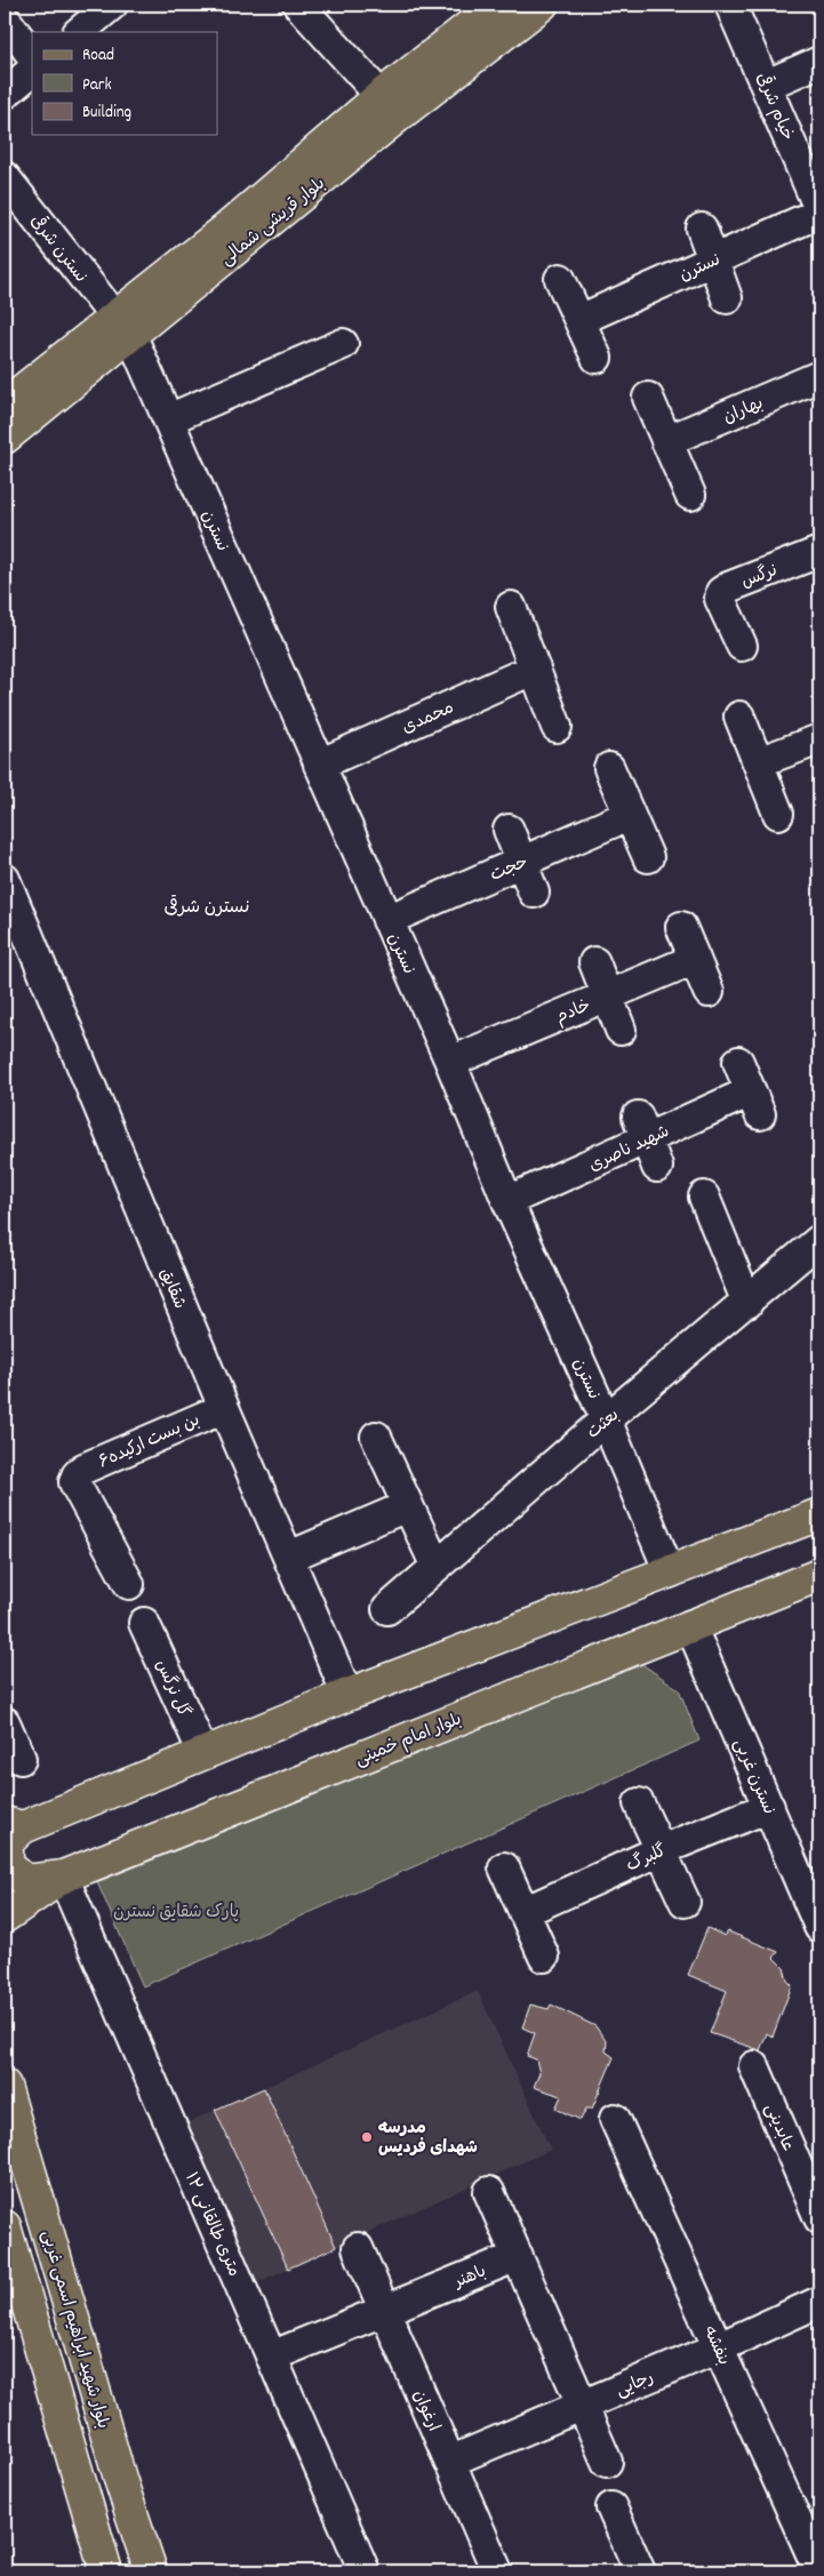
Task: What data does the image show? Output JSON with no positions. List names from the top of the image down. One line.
{"streets":{"main road":["بلوار قریشی شمالی","بلوار امام خمینی","بلوار شهید ابراهیم اسمی غربی"],"street":["خیام شرقی","نسترن شرقی","نسترن","بهاران","نرگس","محمدی","حجت","خادم","شهید ناصری","شقایق","بعثت","بن بست ارکیده۶","گل نرگس","نسترن غربی","گلبرگ","عابدینی","۱۲ متری طالقانی","باهنر","بنفشه","رجایی","ارغوان"]},"crossings":[["خیام شرقی","نسترن"],["بلوار قریشی شمالی","نسترن شرقی"],["بلوار قریشی شمالی","نسترن"],["نسترن شرقی","نسترن"],["نسترن","محمدی"],["نسترن","حجت"],["نسترن","خادم"],["نسترن","شهید ناصری"],["نسترن","بعثت"],["شقایق","بن بست ارکیده۶"],["بلوار امام خمینی","نسترن غربی"],["بلوار امام خمینی","۱۲ متری طالقانی"],["نسترن غربی","گلبرگ"],["۱۲ متری طالقانی","باهنر"],["باهنر","ارغوان"],["بنفشه","رجایی"],["رجایی","ارغوان"]],"districts":["نسترن شرقی"],"parks":["پارک شقایق نسترن"],"places":["مدرسه شهدای فردیس"],"legend":["Road","Park","Building"]}
